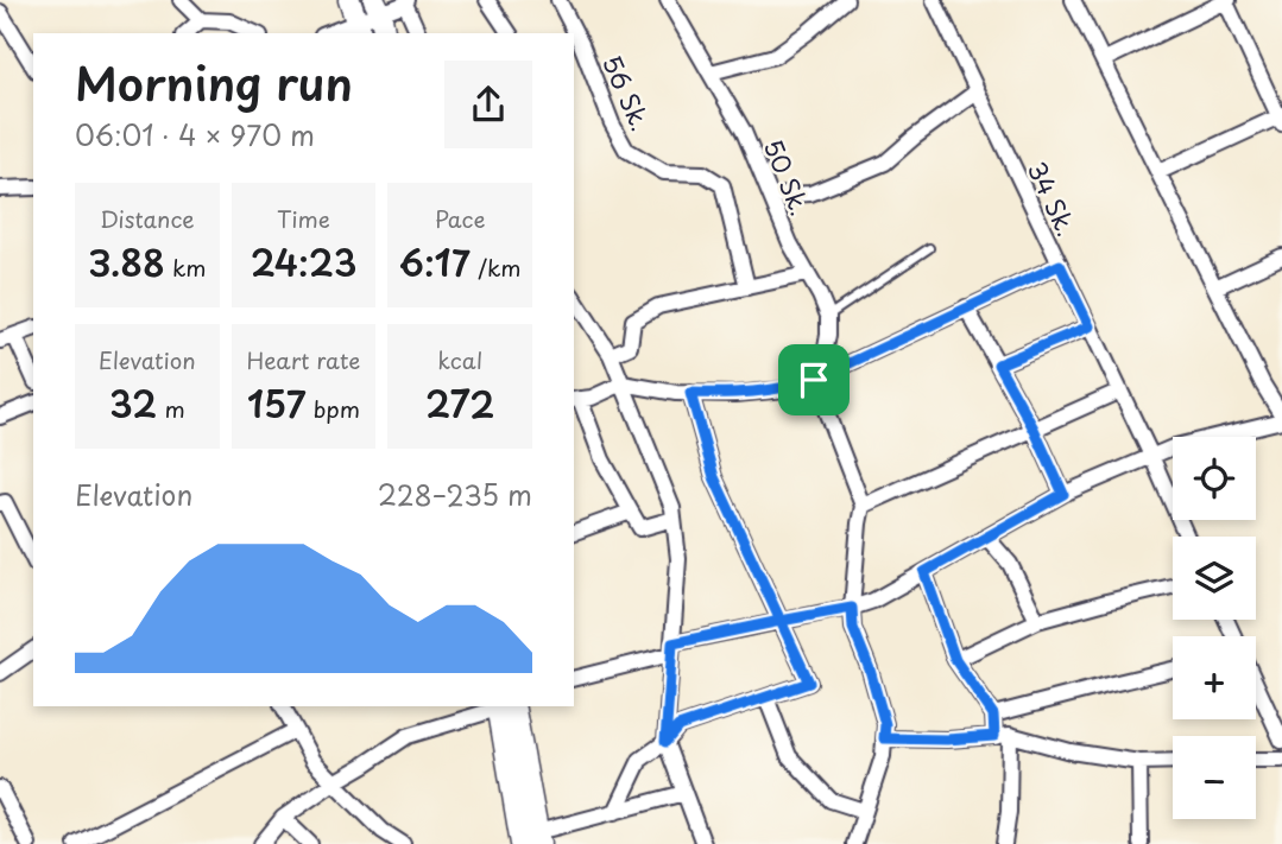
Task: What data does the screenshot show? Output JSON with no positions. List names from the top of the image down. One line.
{"streets":{"street":["56 Sk.","50 Sk.","34 Sk."]},"page":{"heading":["Morning run","06:01 · 4 × 970 m"],"stats":[["Distance","3.88 km"],["Time","24:23"],["Pace","6:17 /km"],["Elevation","32 m"],["Heart rate","157 bpm"],["kcal","272"]],"map_buttons":["+","−"],"chart":["Elevation","228–235 m"]}}
